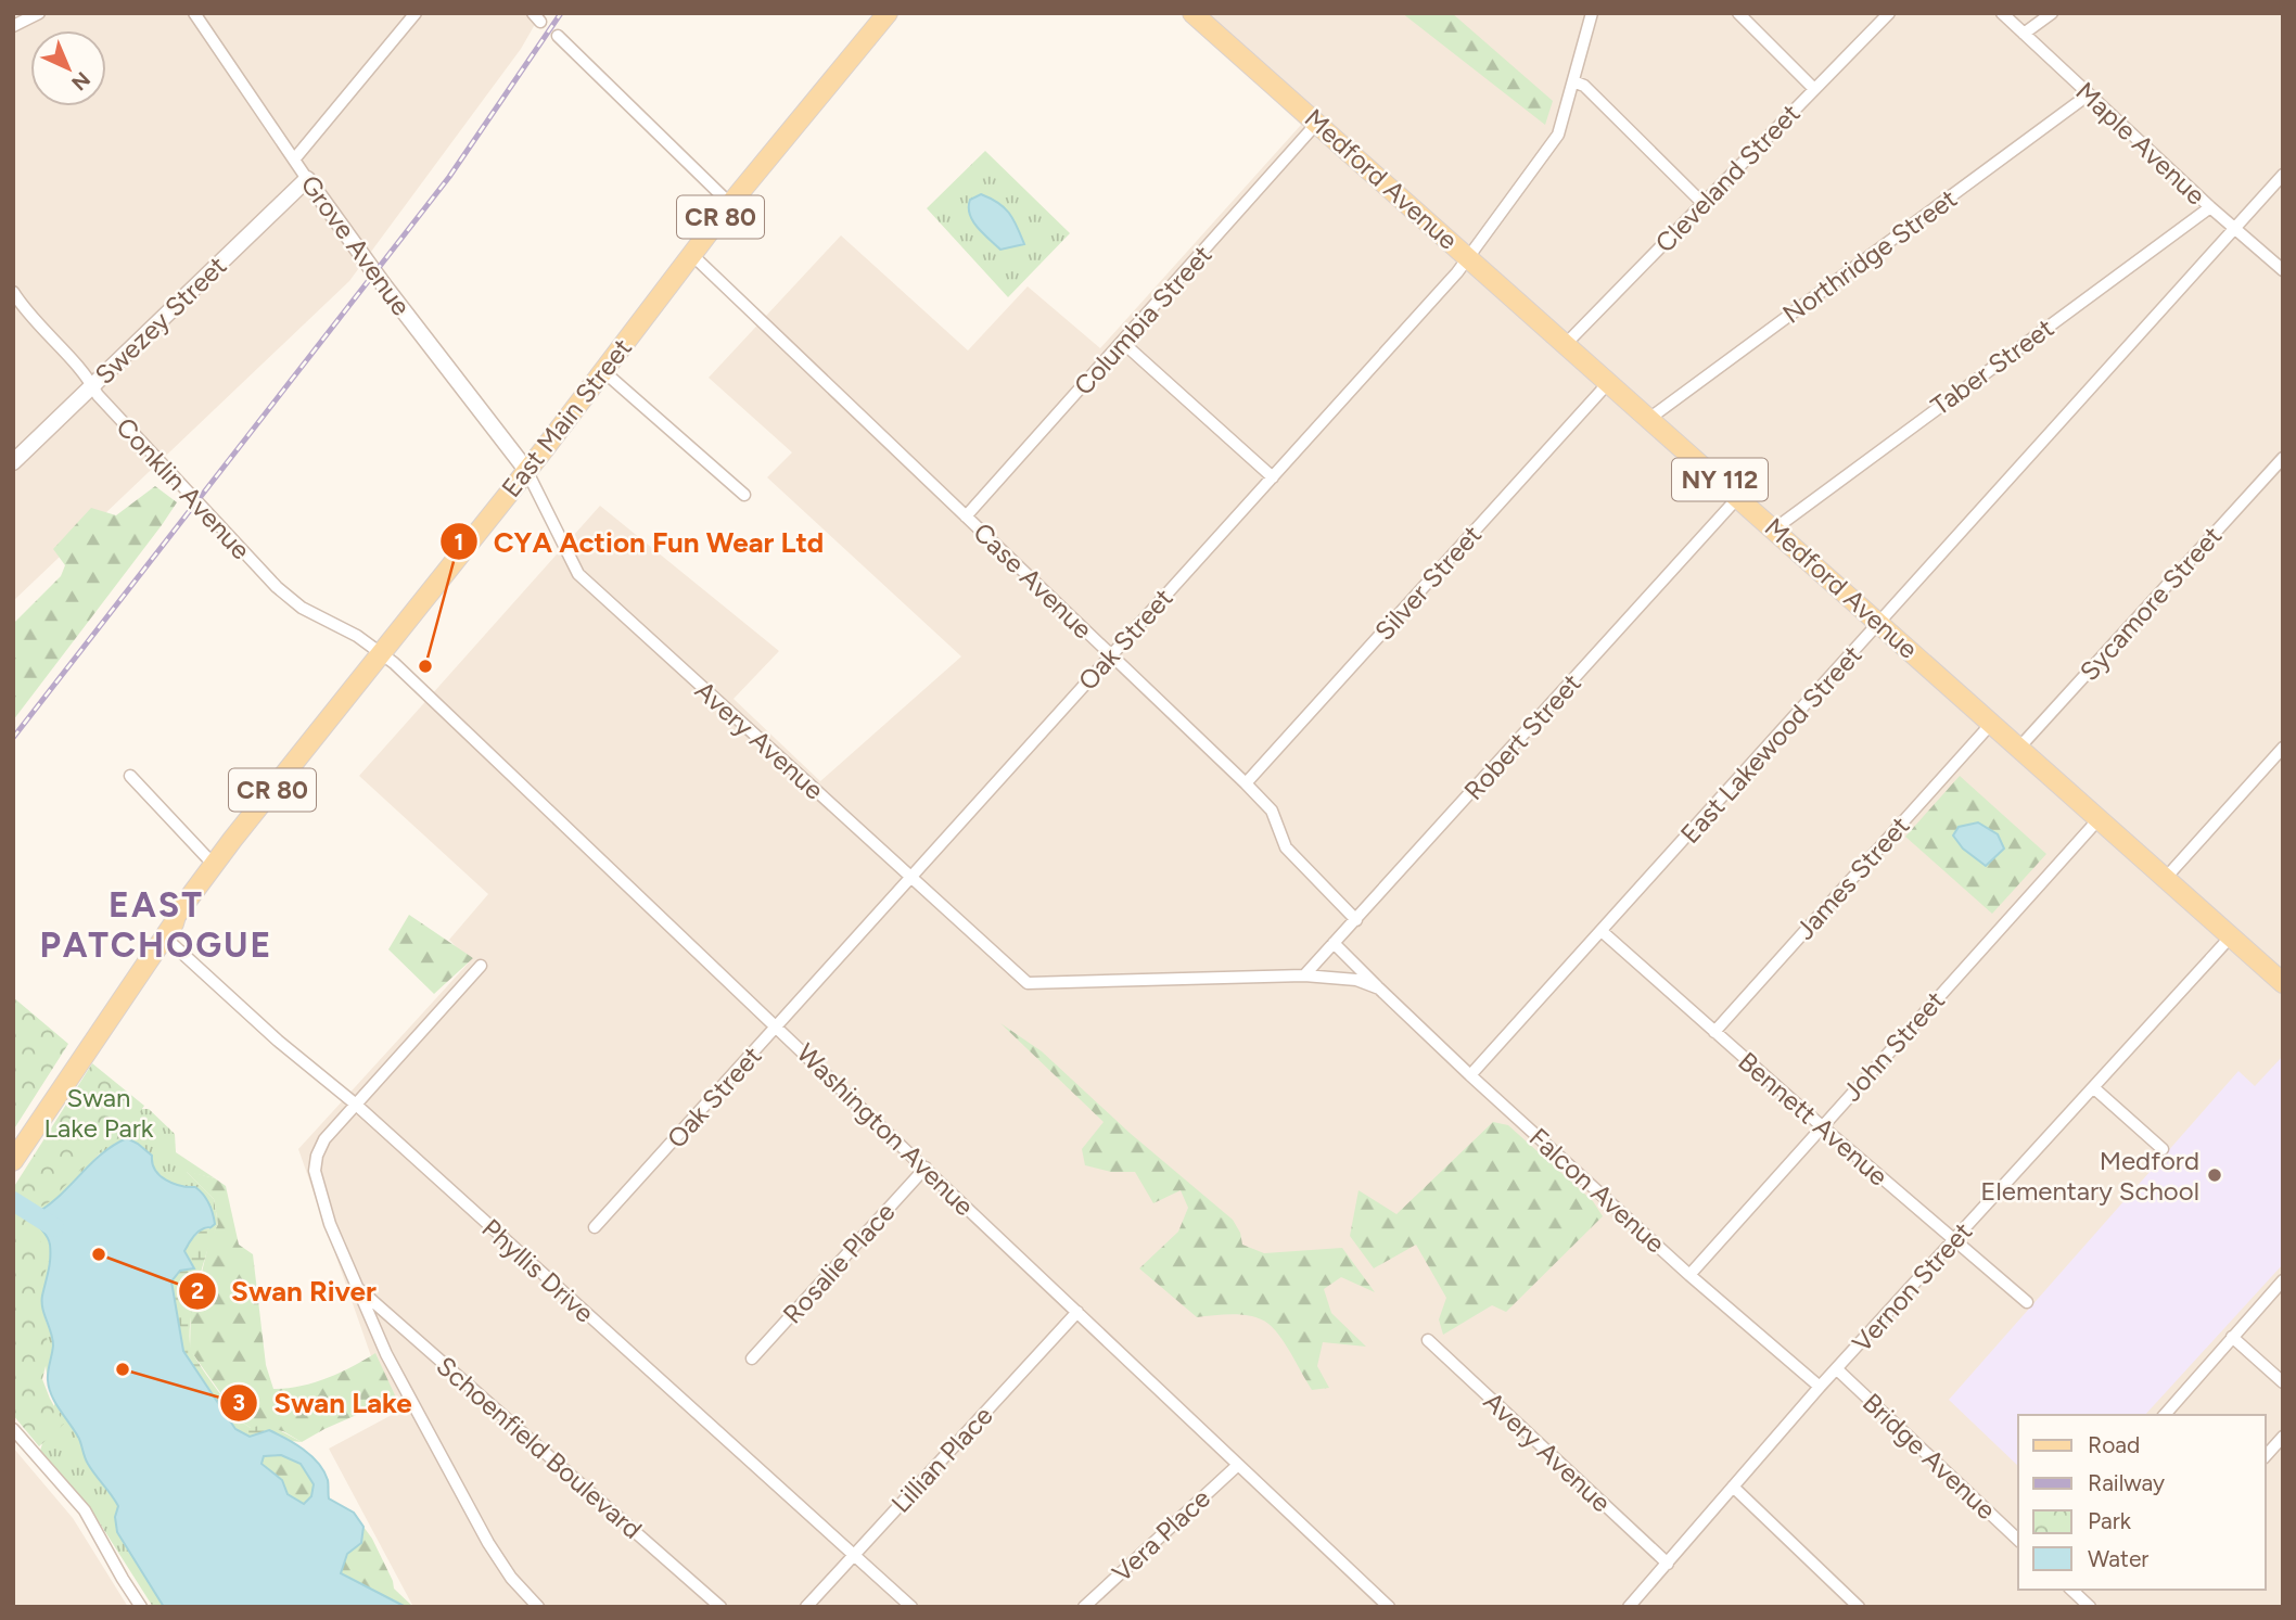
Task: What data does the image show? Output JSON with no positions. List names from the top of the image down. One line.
{"streets":{"main road":["Medford Avenue","CR 80","East Main Street","NY 112"],"street":["Maple Avenue","Cleveland Street","Grove Avenue","Northridge Street","Swezey Street","Columbia Street","Taber Street","Conklin Avenue","Case Avenue","Silver Street","Sycamore Street","Oak Street","Robert Street","Avery Avenue","East Lakewood Street","James Street","John Street","Bennett Avenue","Washington Avenue","Falcon Avenue","Rosalie Place","Phyllis Drive","Vernon Street","Schoenfield Boulevard","Bridge Avenue","Lillian Place","Vera Place"]},"crossings":[["Maple Avenue","Northridge Street"],["Maple Avenue","Taber Street"],["Maple Avenue","East Lakewood Street"],["Cleveland Street","Medford Avenue"],["Medford Avenue","Northridge Street"],["Medford Avenue","Columbia Street"],["Medford Avenue","Taber Street"],["Medford Avenue","Silver Street"],["Medford Avenue","Sycamore Street"],["Medford Avenue","Oak Street"],["Medford Avenue","Robert Street"],["Medford Avenue","East Lakewood Street"],["Medford Avenue","James Street"],["Medford Avenue","John Street"],["Medford Avenue","Vernon Street"],["Grove Avenue","Swezey Street"],["Grove Avenue","East Main Street"],["Grove Avenue","Avery Avenue"],["Swezey Street","Conklin Avenue"],["Columbia Street","Case Avenue"],["East Main Street","Conklin Avenue"],["East Main Street","Case Avenue"],["East Main Street","Avery Avenue"],["East Main Street","Washington Avenue"],["East Main Street","Phyllis Drive"],["Conklin Avenue","Washington Avenue"],["Case Avenue","Silver Street"],["Case Avenue","Oak Street"],["Case Avenue","Robert Street"],["Oak Street","Avery Avenue"],["Oak Street","Washington Avenue"],["Robert Street","Falcon Avenue"],["Avery Avenue","Falcon Avenue"],["Avery Avenue","Vernon Street"],["East Lakewood Street","Bennett Avenue"],["East Lakewood Street","Falcon Avenue"],["James Street","Bennett Avenue"],["John Street","Bennett Avenue"],["John Street","Falcon Avenue"],["Bennett Avenue","Vernon Street"],["Washington Avenue","Rosalie Place"],["Washington Avenue","Lillian Place"],["Washington Avenue","Vera Place"],["Falcon Avenue","Vernon Street"],["Phyllis Drive","Lillian Place"],["Vernon Street","Bridge Avenue"]],"districts":["EAST PATCHOGUE"],"parks":["Swan Lake Park"],"places":["CYA Action Fun Wear Ltd","Medford Elementary School","Swan River","Swan Lake"],"legend":["Road","Railway","Park","Water"],"north":"bottom right"}
